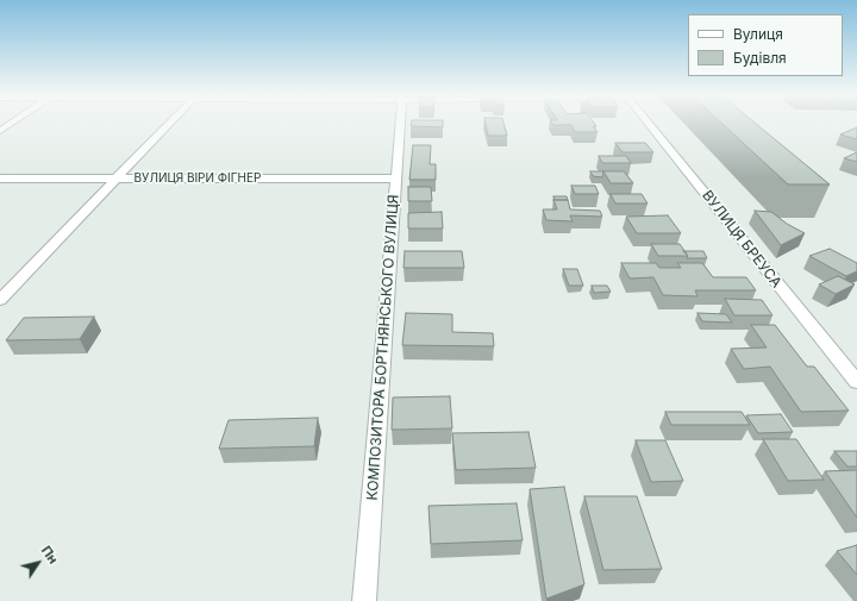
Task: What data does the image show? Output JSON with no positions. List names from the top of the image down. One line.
{"streets":{"street":["ВУЛИЦЯ ВІРИ ФІГНЕР","ВУЛИЦЯ БРЕУСА","КОМПОЗИТОРА БОРТНЯНСЬКОГО ВУЛИЦЯ"]},"crossings":[["ВУЛИЦЯ ВІРИ ФІГНЕР","КОМПОЗИТОРА БОРТНЯНСЬКОГО ВУЛИЦЯ"]],"legend":["Вулиця","Будівля"],"north":"top right"}
